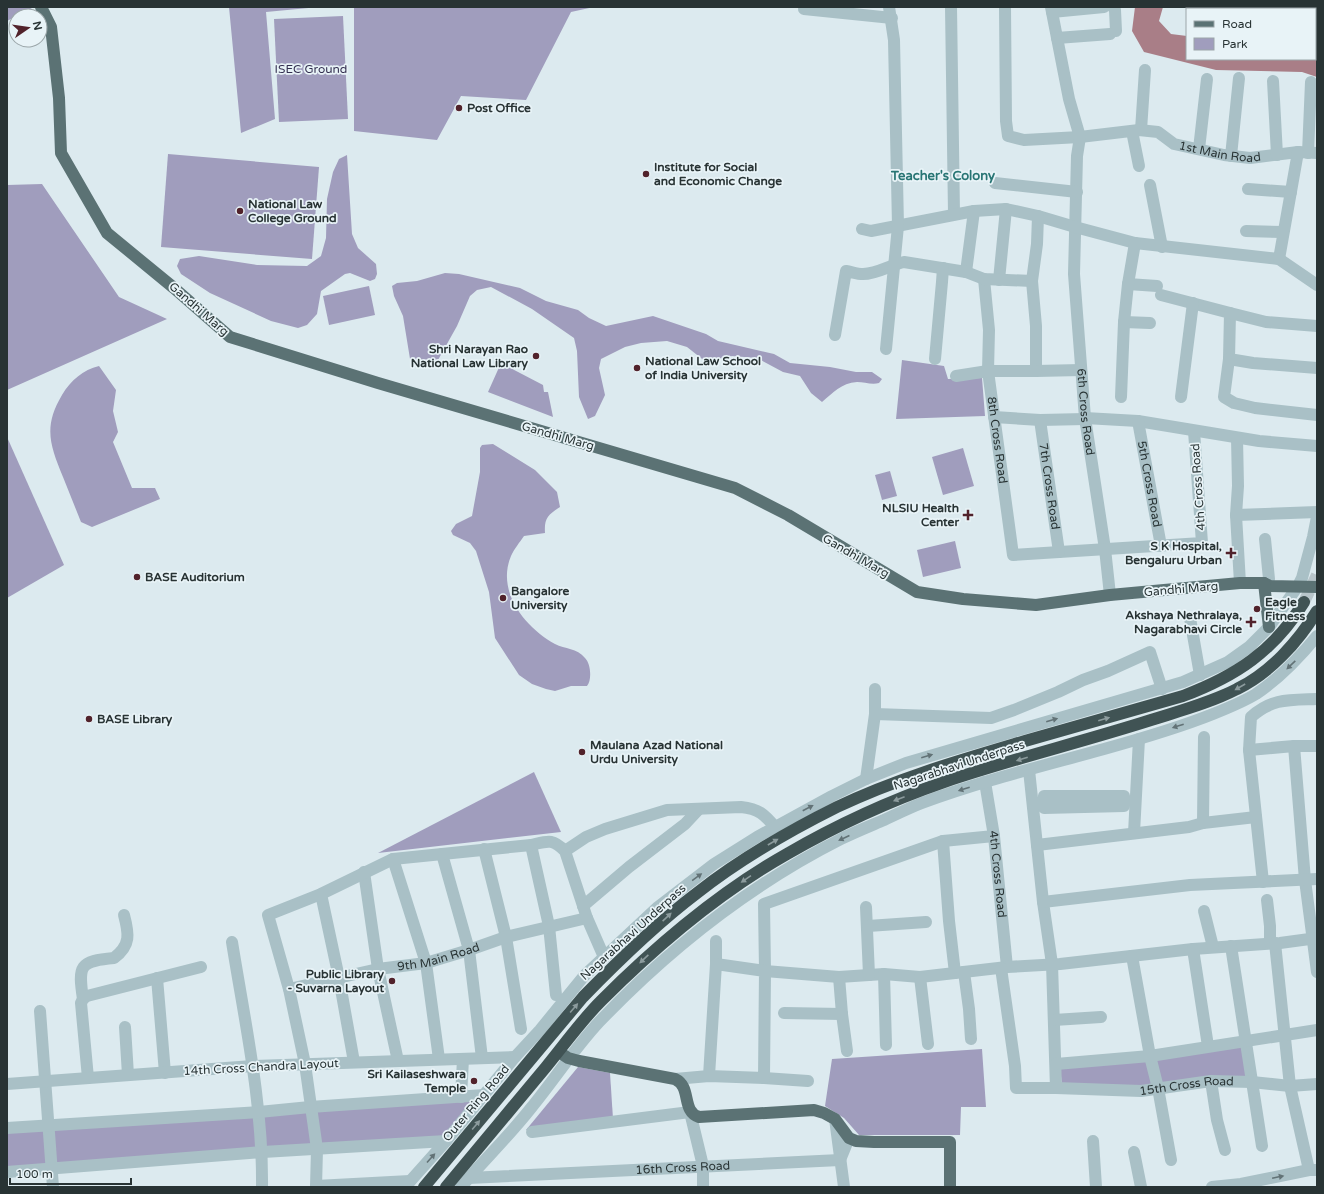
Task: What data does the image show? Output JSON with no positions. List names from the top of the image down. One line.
{"streets":{"highway":["Nagarabhavi Underpass","Outer Ring Road"],"main road":["Gandhi Marg"],"street":["1st Main Road","6th Cross Road","8th Cross Road","5th Cross Road","7th Cross Road","4th Cross Road","9th Main Road","14th Cross Chandra Layout","15th Cross Road","16th Cross Road"]},"crossings":[["1st Main Road","6th Cross Road"],["Gandhi Marg","6th Cross Road"],["8th Cross Road","7th Cross Road"],["5th Cross Road","4th Cross Road"],["4th Cross Road","15th Cross Road"],["Nagarabhavi Underpass","Outer Ring Road"]],"districts":["Teacher's Colony"],"parks":["ISEC Ground"],"places":{"other":["Post Office","Institute for Social and Economic Change","National Law College Ground","Shri Narayan Rao National Law Library","National Law School of India University","BASE Auditorium","Bangalore University","Eagle Fitness","BASE Library","Maulana Azad National Urdu University","Public Library - Suvarna Layout","Sri Kailaseshwara Temple"],"health":["NLSIU Health Center","S K Hospital, Bengaluru Urban","Akshaya Nethralaya, Nagarabhavi Circle"]},"legend":["Road","Park"],"scale_bar":"100 m","north":"right"}
